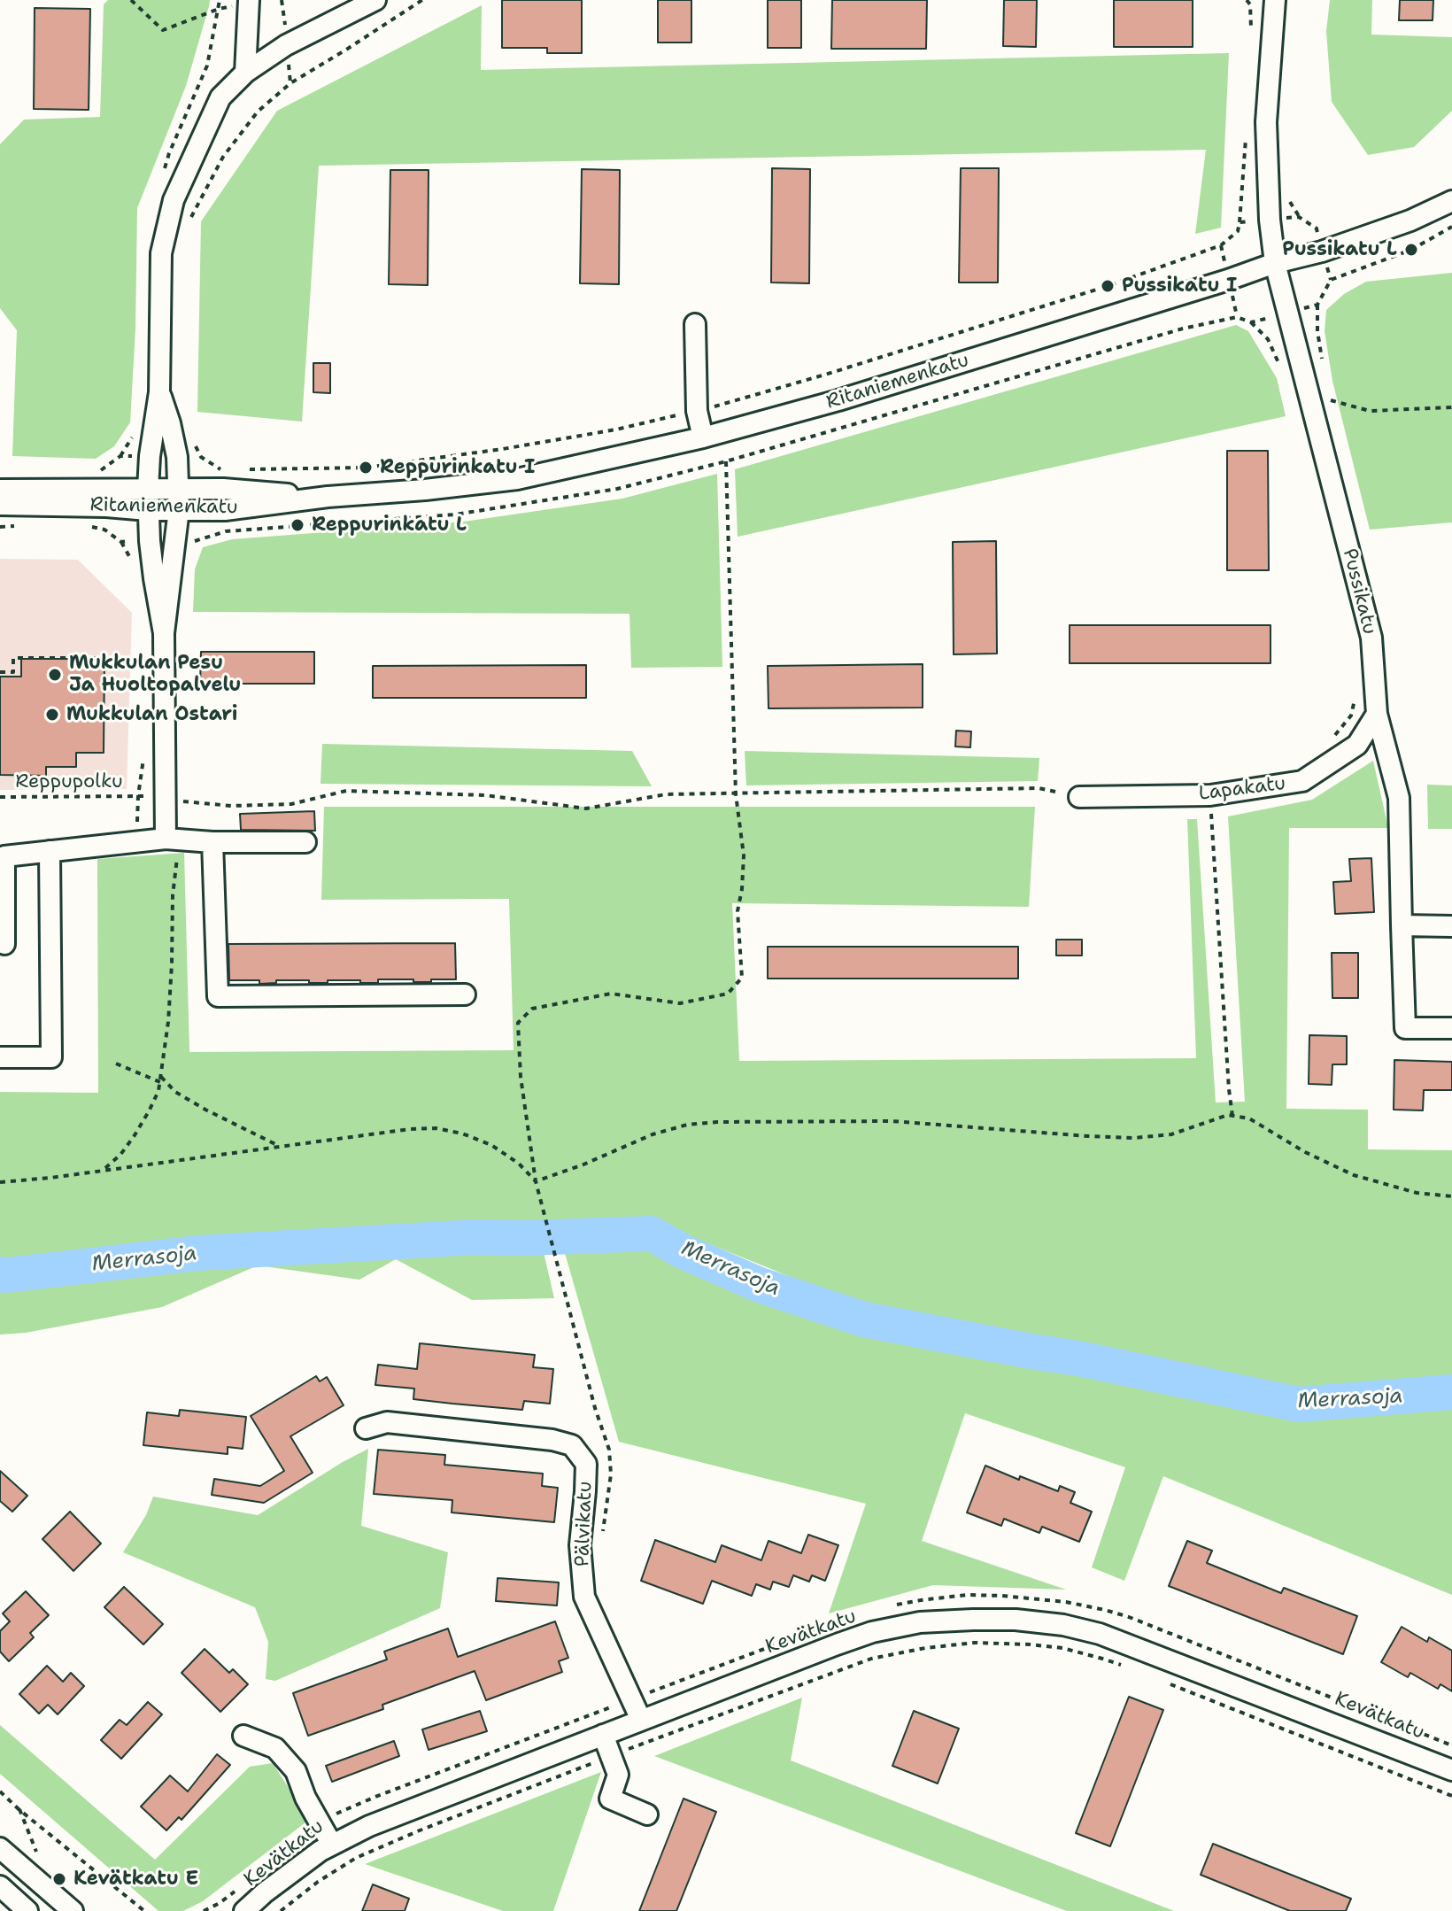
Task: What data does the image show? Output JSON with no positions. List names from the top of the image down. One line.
{"streets":{"street":["Ritaniemenkatu","Pussikatu","Lapakatu","Pälvikatu","Kevätkatu"],"path":["Reppupolku"]},"crossings":[["Ritaniemenkatu","Pussikatu"],["Pussikatu","Lapakatu"],["Pälvikatu","Kevätkatu"]],"water":["Merrasoja"],"places":["Pussikatu L","Pussikatu I","Reppurinkatu I","Reppurinkatu L","Mukkulan Pesu Ja Huoltopalvelu","Mukkulan Ostari","Kevätkatu E"]}
